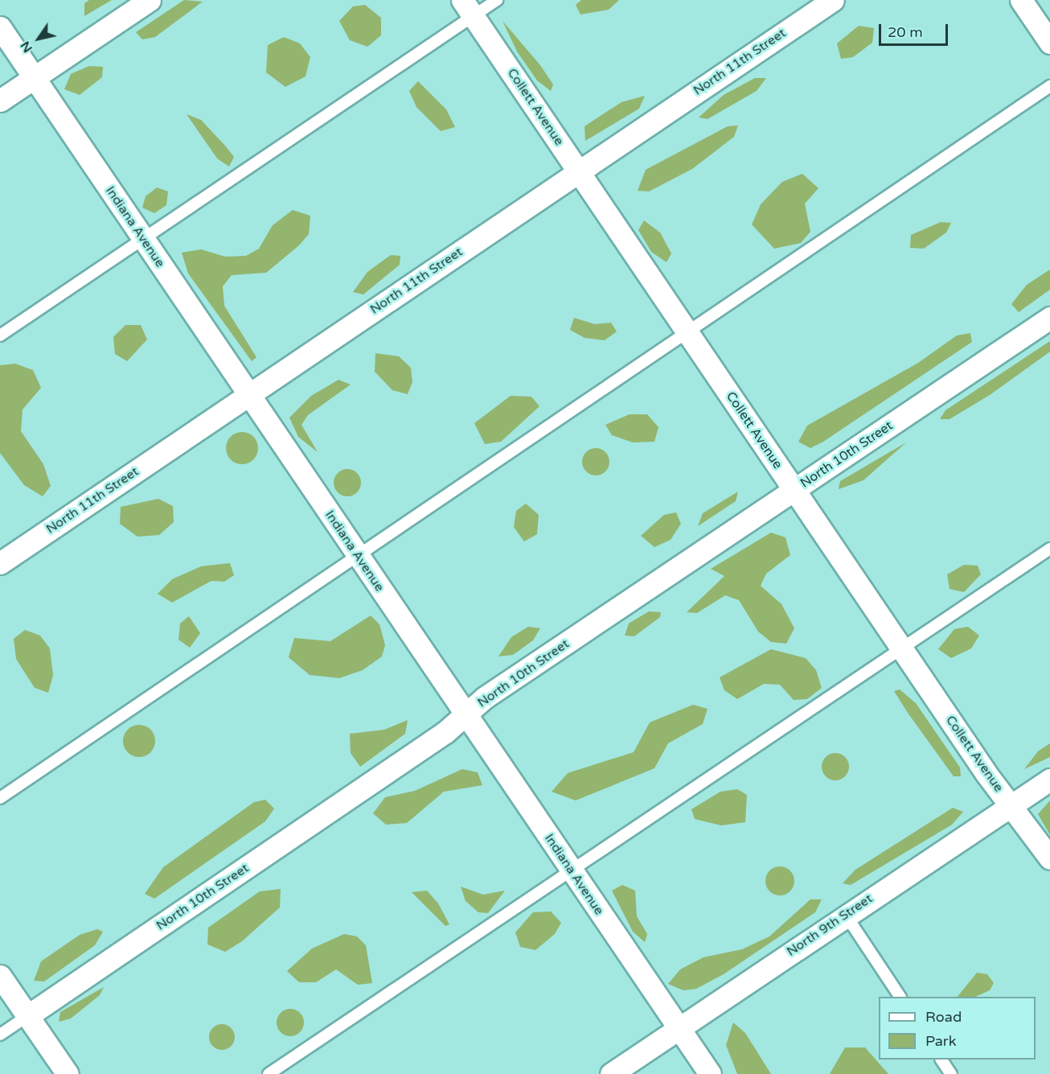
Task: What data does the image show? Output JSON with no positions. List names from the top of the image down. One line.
{"streets":{"street":["North 11th Street","Collett Avenue","Indiana Avenue","North 10th Street","North 9th Street"]},"crossings":[["North 11th Street","Collett Avenue"],["North 11th Street","Indiana Avenue"],["Collett Avenue","North 10th Street"],["Collett Avenue","North 9th Street"],["Indiana Avenue","North 10th Street"],["Indiana Avenue","North 9th Street"]],"legend":["Road","Park"],"scale_bar":"20 m","north":"bottom left"}
